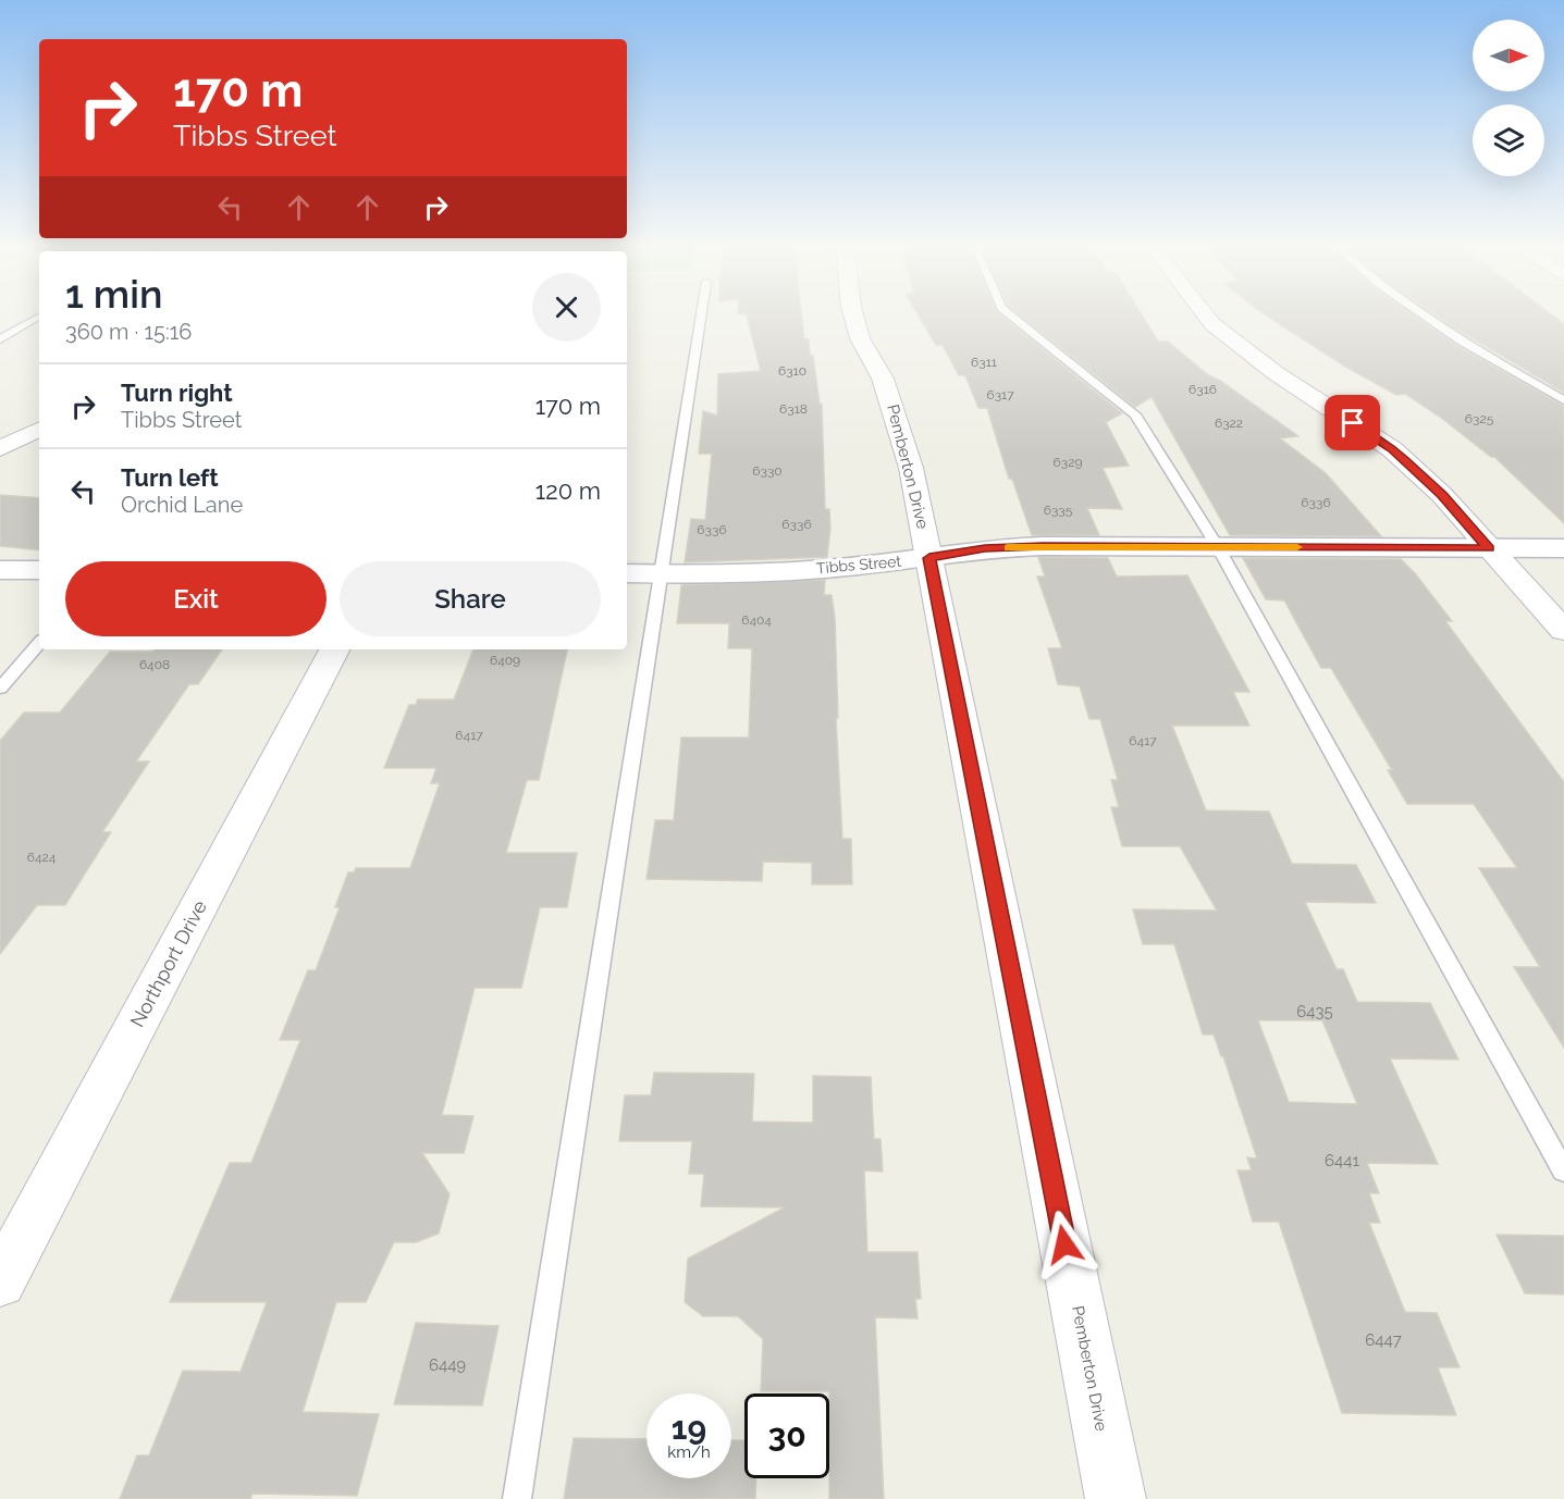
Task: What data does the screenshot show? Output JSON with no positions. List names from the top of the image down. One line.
{"streets":{"street":["Pemberton Drive","Tibbs Street","Northport Drive"]},"crossings":[["Pemberton Drive","Tibbs Street"]],"house_numbers":["6311","6310","6316","6317","6318","6325","6322","6329","6330","6336","6335","6336","6336","6404","6409","6408","6417","6417","6424","6435","6441","6447","6449"],"north":"right","page":{"turn":["170 m","Tibbs Street"],"heading":["1 min","360 m · 15:16"],"list":[{"name":"Turn right","note":"Tibbs Street","value":"170 m"},{"name":"Turn left","note":"Orchid Lane","value":"120 m"}],"buttons":["Exit","Share"],"speed":"19 km/h","limit":"30"}}
